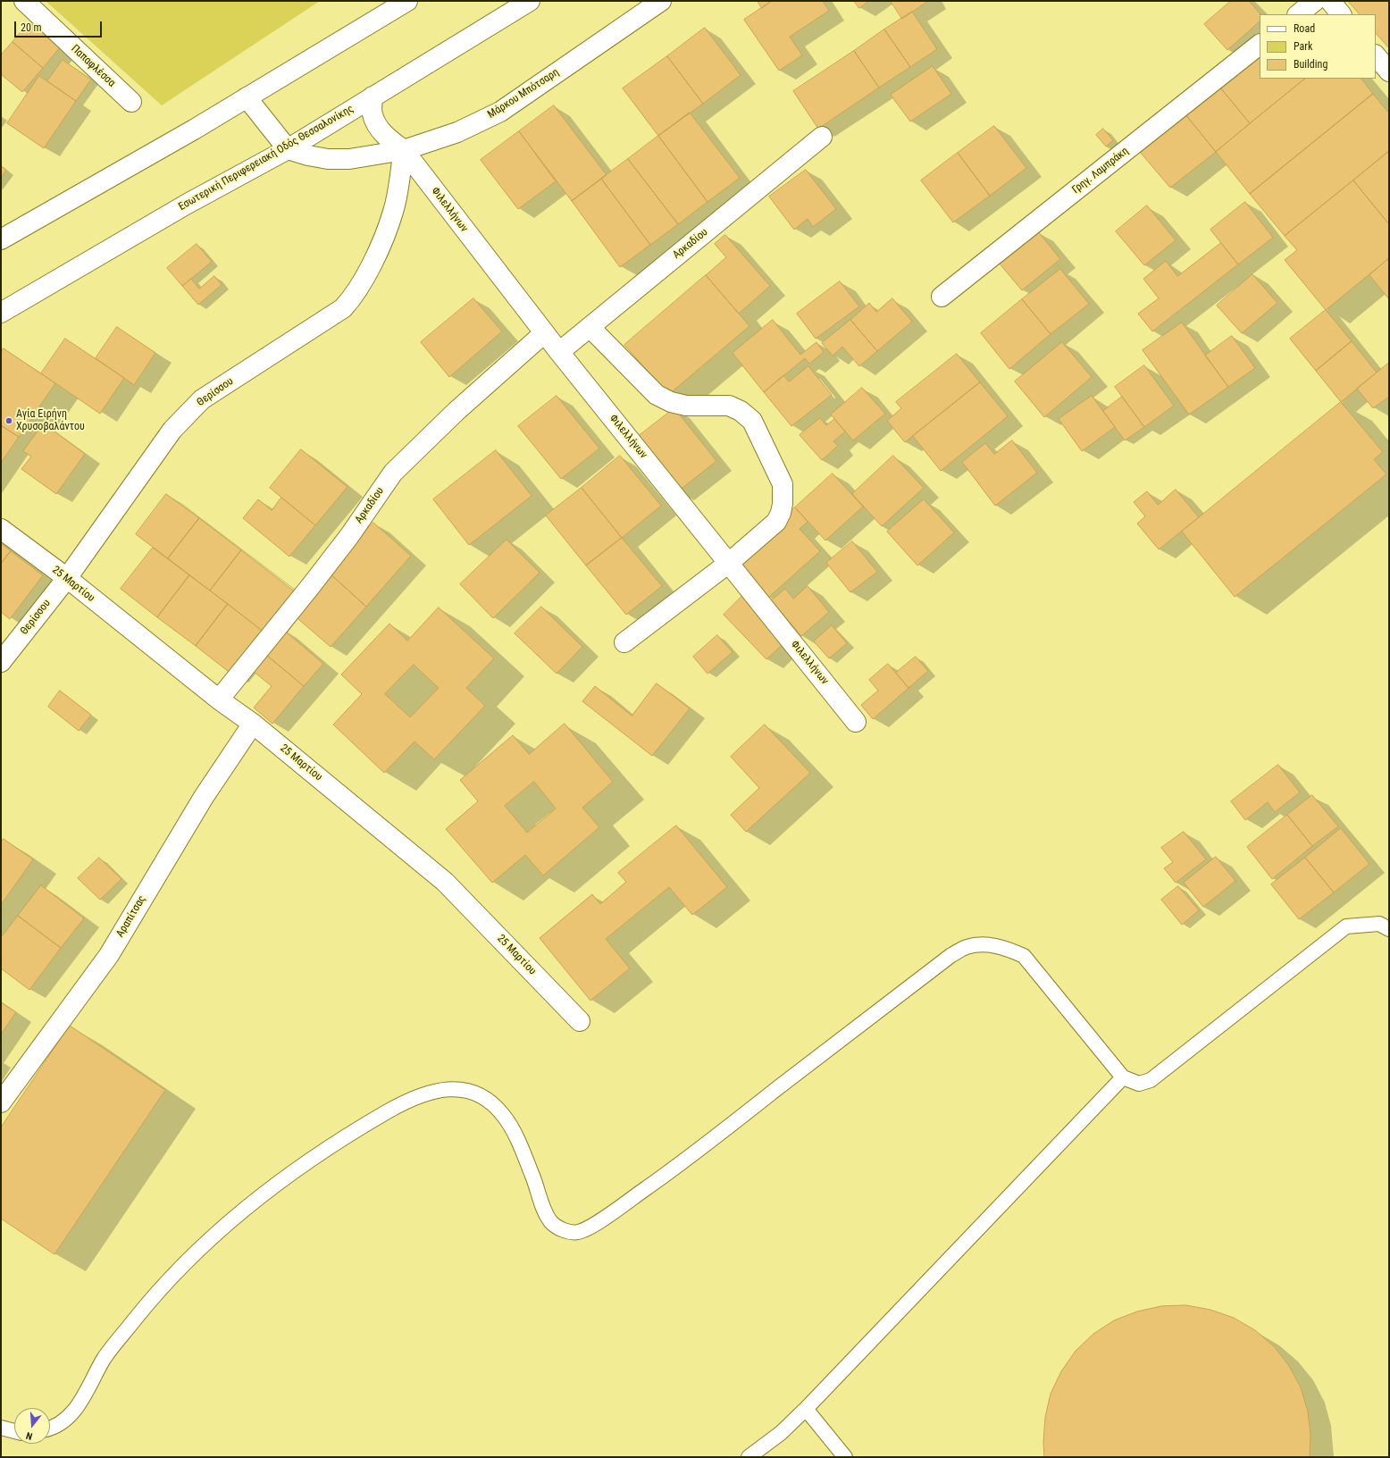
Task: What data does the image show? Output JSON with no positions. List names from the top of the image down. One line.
{"streets":{"main road":["Παπαφλέσσα","Μάρκου Μπότσαρη","Εσωτερική Περιφερειακή Οδός Θεσσαλονίκης","Γρηγ. Λαμπράκη","Φιλελλήνων","Αρκαδίου","Θερίσσου","25 Μαρτίου","Αραπίτσας"]},"crossings":[["Μάρκου Μπότσαρη","Εσωτερική Περιφερειακή Οδός Θεσσαλονίκης"],["Μάρκου Μπότσαρη","Φιλελλήνων"],["Μάρκου Μπότσαρη","Θερίσσου"],["Εσωτερική Περιφερειακή Οδός Θεσσαλονίκης","Φιλελλήνων"],["Φιλελλήνων","Αρκαδίου"],["Φιλελλήνων","Θερίσσου"],["Αρκαδίου","25 Μαρτίου"],["Θερίσσου","25 Μαρτίου"],["25 Μαρτίου","Αραπίτσας"]],"places":["Αγία Ειρήνη Χρυσοβαλάντου"],"legend":["Road","Park","Building"],"scale_bar":"20 m","north":"bottom"}
